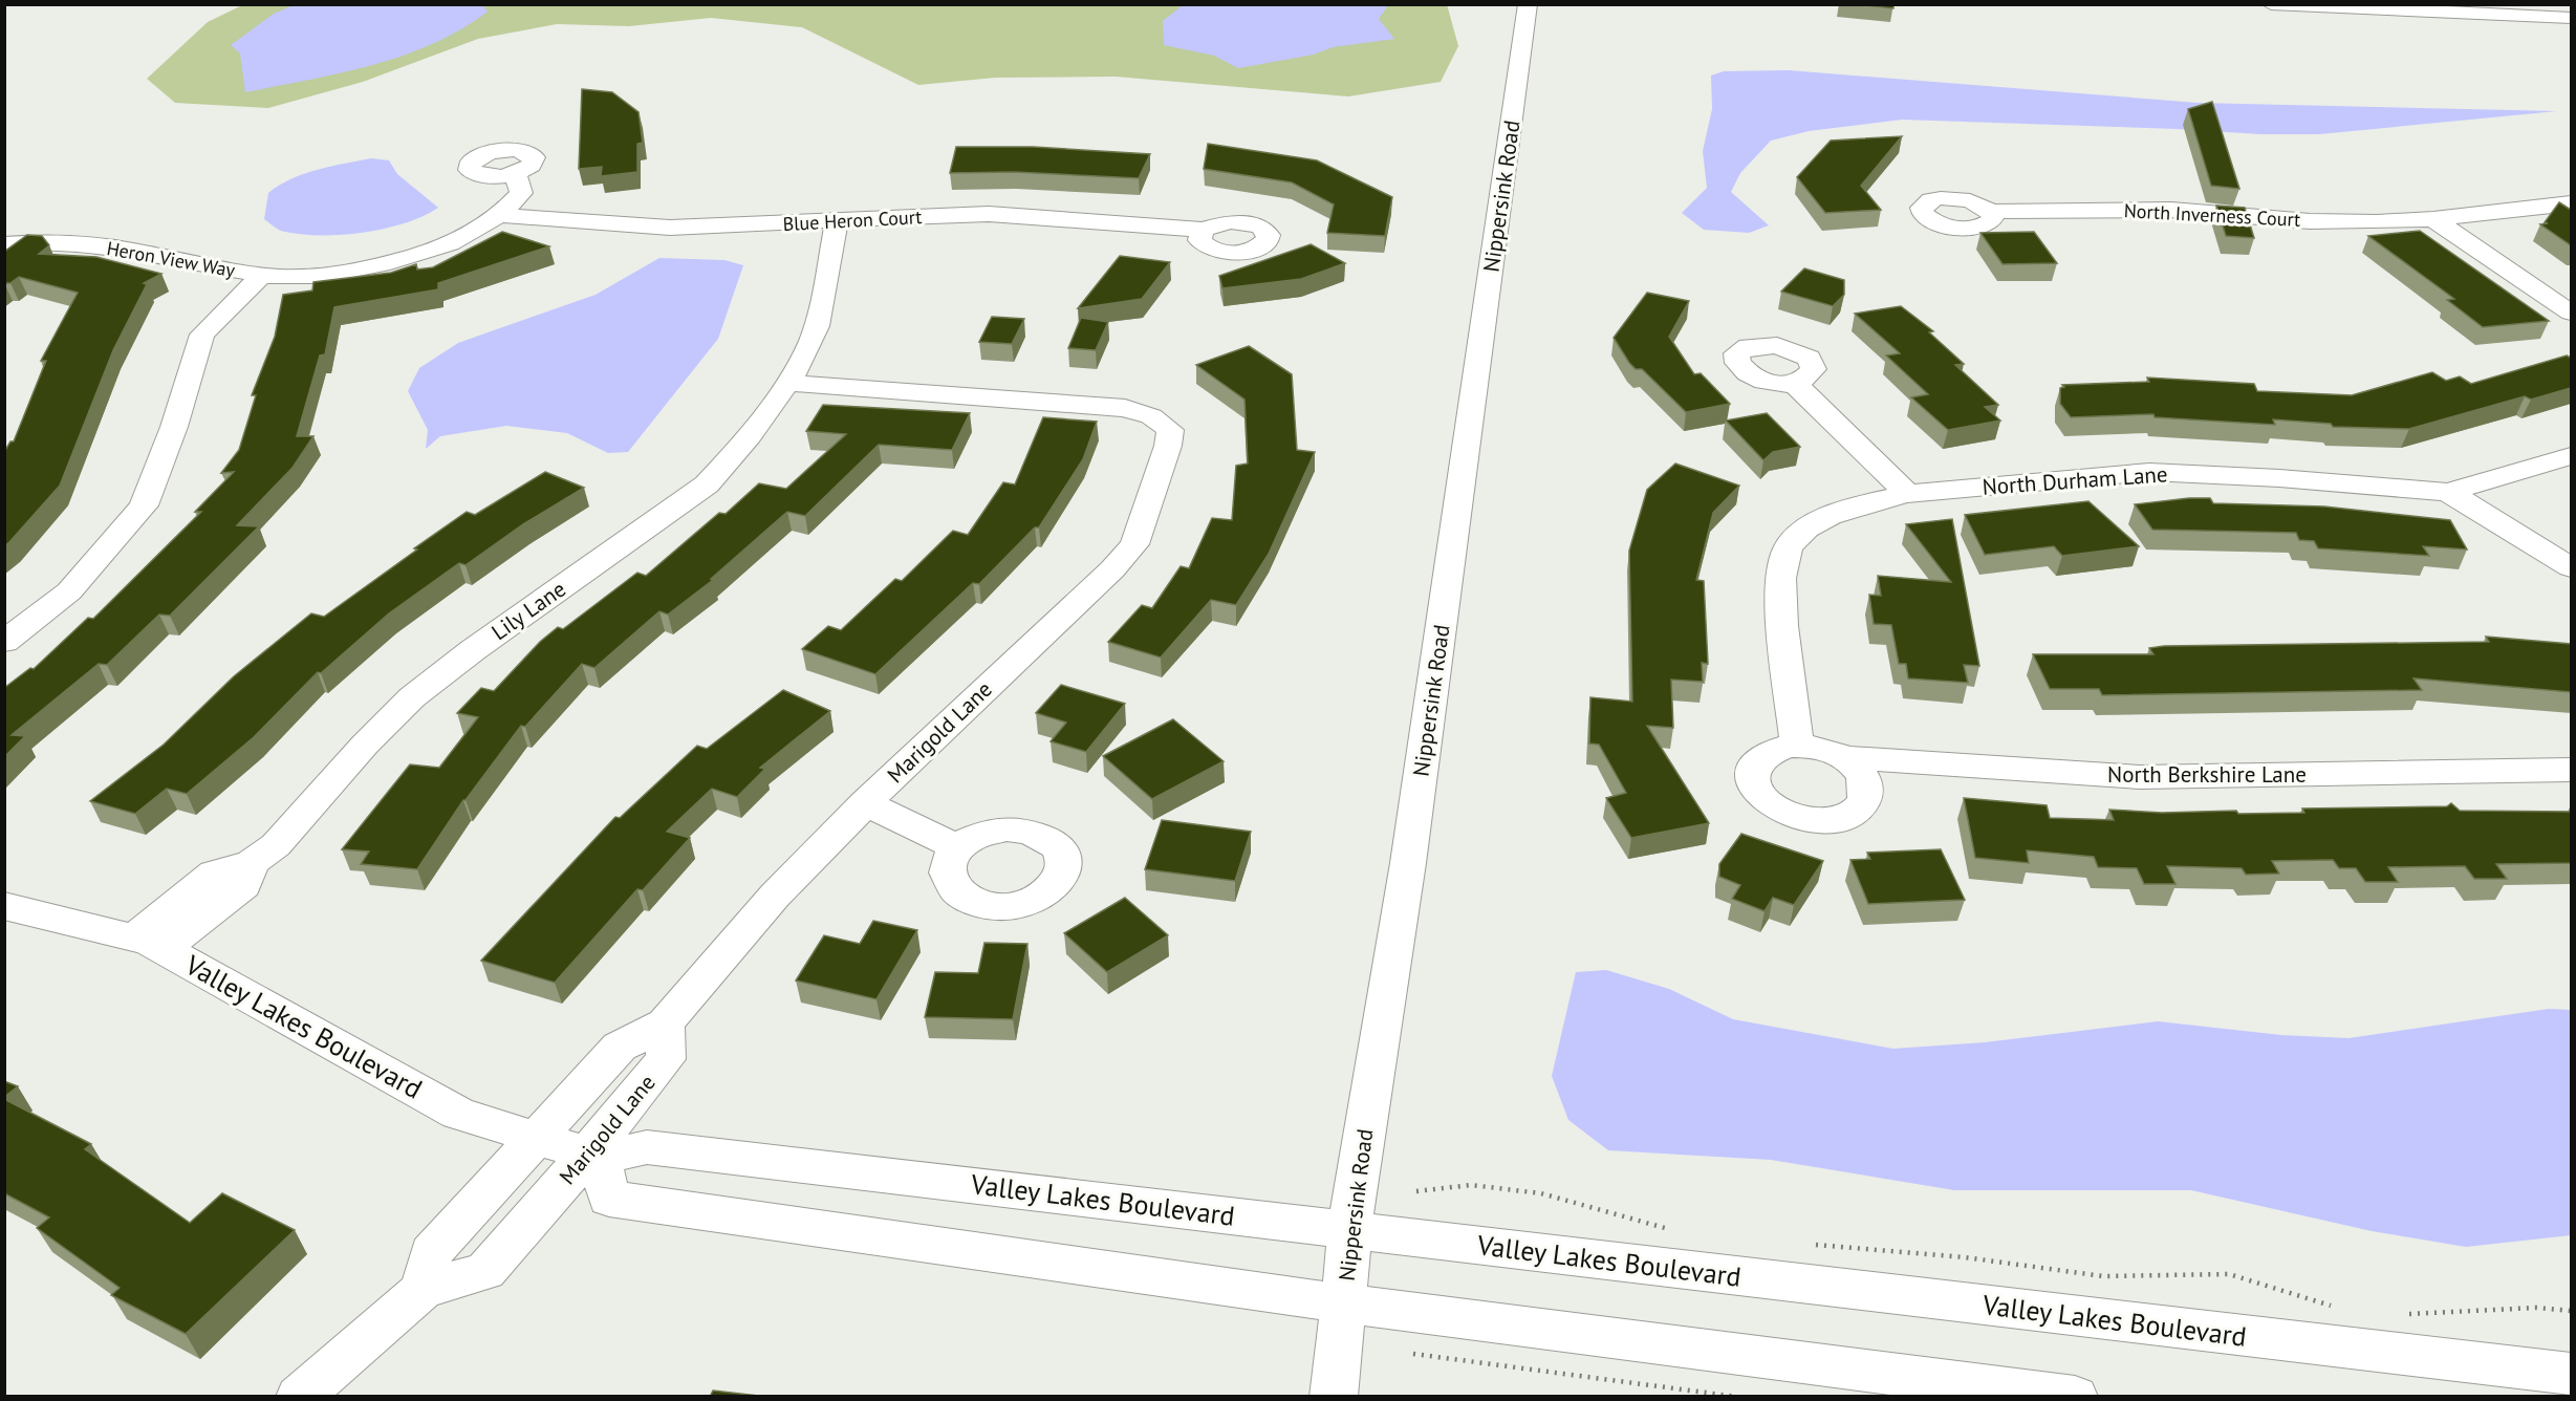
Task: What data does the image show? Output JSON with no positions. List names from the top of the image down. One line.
{"streets":{"street":["Nippersink Road","North Inverness Court","Blue Heron Court","Heron View Way","North Durham Lane","Lily Lane","Marigold Lane","North Berkshire Lane","Valley Lakes Boulevard"]},"crossings":[["Nippersink Road","Valley Lakes Boulevard"],["Blue Heron Court","Heron View Way"],["Blue Heron Court","Lily Lane"],["North Durham Lane","North Berkshire Lane"],["Lily Lane","Marigold Lane"],["Lily Lane","Valley Lakes Boulevard"],["Marigold Lane","Valley Lakes Boulevard"]]}
